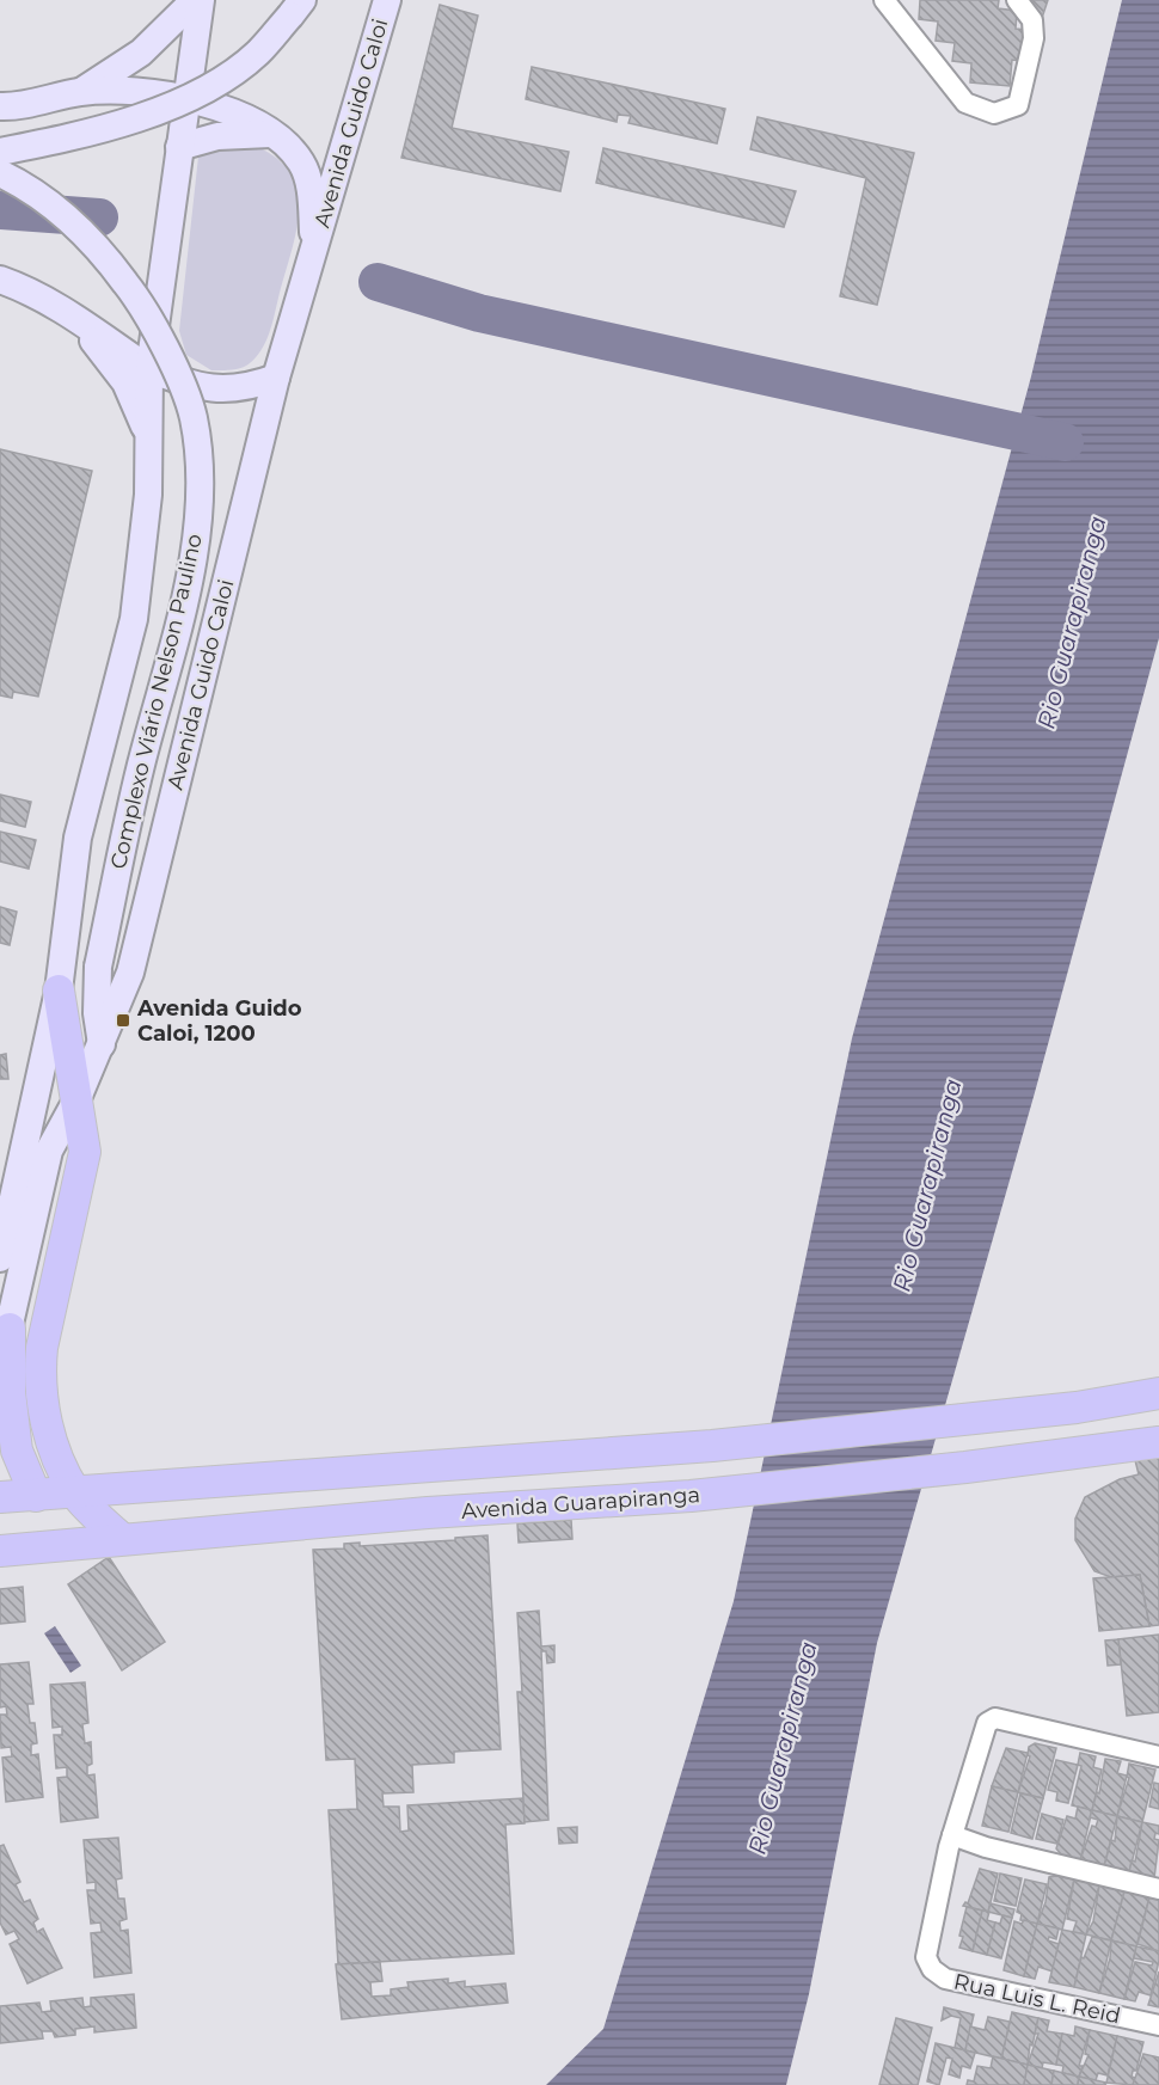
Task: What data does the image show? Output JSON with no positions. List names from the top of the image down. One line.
{"streets":{"main road":["Avenida Guido Caloi","Complexo Viário Nelson Paulino","Avenida Guarapiranga"],"street":["Rua Luis L. Reid"]},"crossings":[["Avenida Guido Caloi","Complexo Viário Nelson Paulino"]],"water":["Rio Guarapiranga"],"places":{"transit":["Avenida Guido Caloi, 1200"]}}
